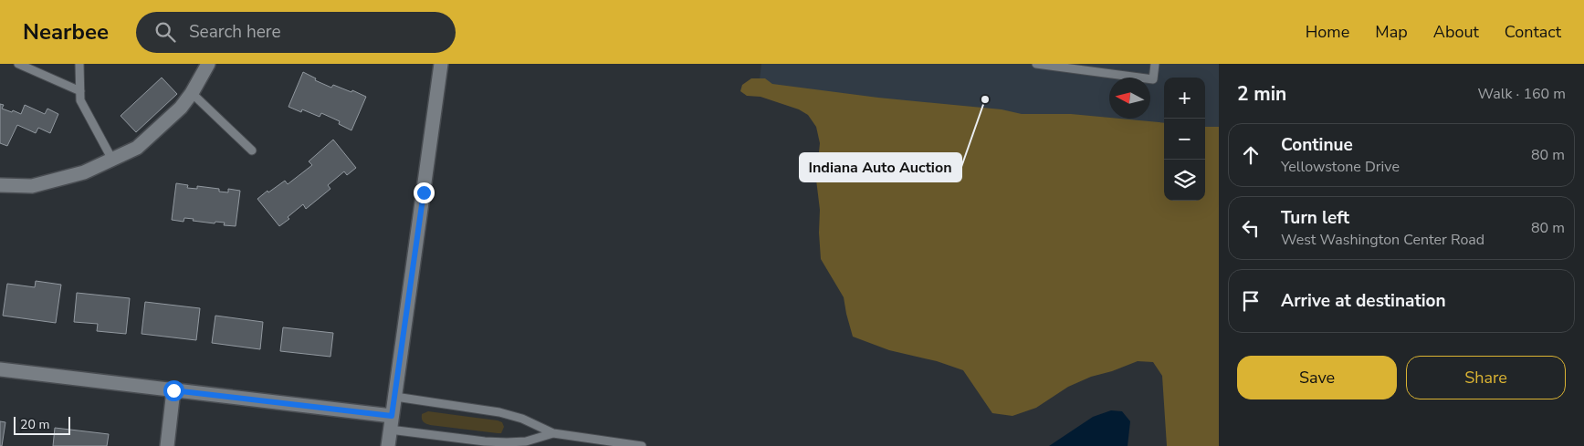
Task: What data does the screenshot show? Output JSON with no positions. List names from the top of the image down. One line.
{"places":["Indiana Auto Auction"],"scale_bar":"20 m","north":"left","page":{"header":"Nearbee","search":"Search here","nav":["Home","Map","About","Contact"],"heading":["2 min","Walk · 160 m"],"map_buttons":["+","−"],"list":[["Continue","Yellowstone Drive","80 m"],["Turn left","West Washington Center Road","80 m"],"Arrive at destination"],"buttons":["Save","Share"],"scale":"20 m"}}
